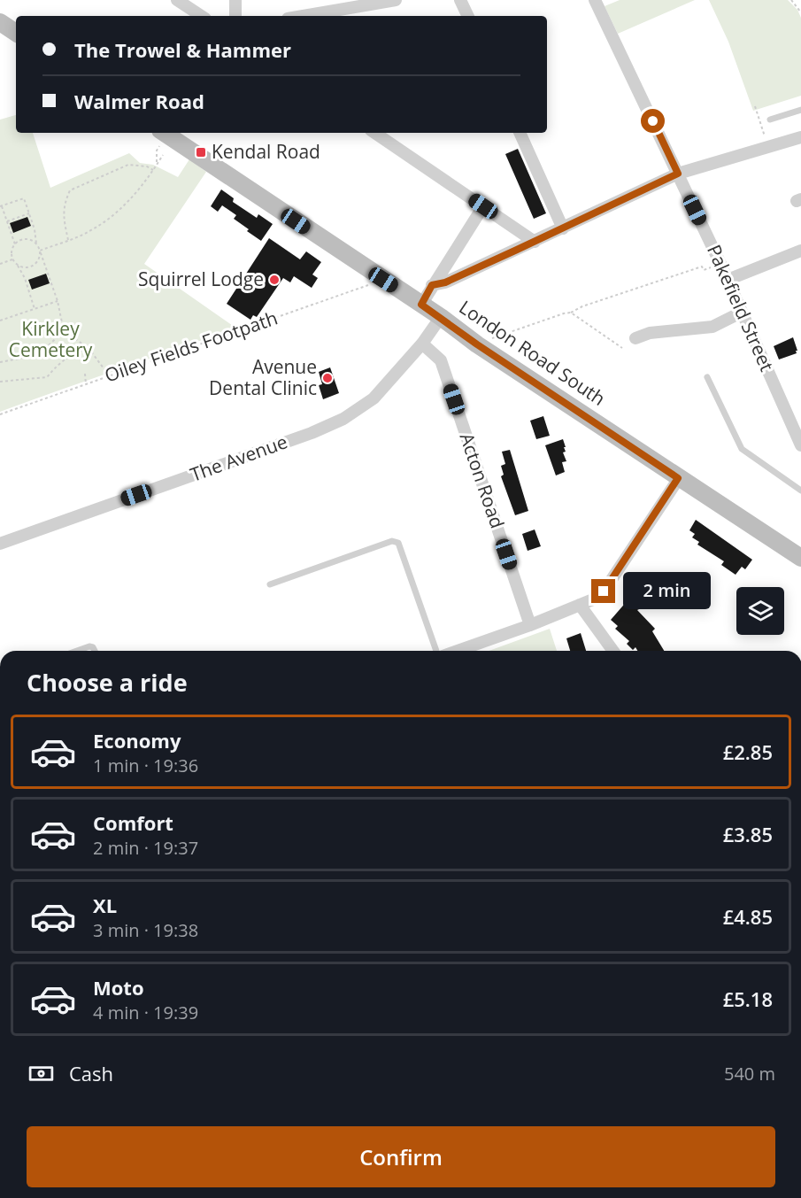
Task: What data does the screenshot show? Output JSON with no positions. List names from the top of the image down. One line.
{"streets":{"main road":["London Road South"],"street":["Pakefield Street","The Avenue","Acton Road"],"path":["Oiley Fields Footpath"]},"crossings":[["Oiley Fields Footpath","London Road South"],["London Road South","The Avenue"],["The Avenue","Acton Road"]],"parks":["Kirkley Cemetery"],"places":{"transit":["Kendal Road"],"other":["Squirrel Lodge","Avenue Dental Clinic"]},"page":{"banner":["The Trowel & Hammer","Walmer Road"],"bubble":"2 min","heading":"Choose a ride","list":[{"name":"Economy","note":"1 min · 19:36","value":"£2.85"},{"name":"Comfort","note":"2 min · 19:37","value":"£3.85"},{"name":"XL","note":"3 min · 19:38","value":"£4.85"},{"name":"Moto","note":"4 min · 19:39","value":"£5.18"}],"pay":["Cash","540 m"],"buttons":"Confirm"}}
